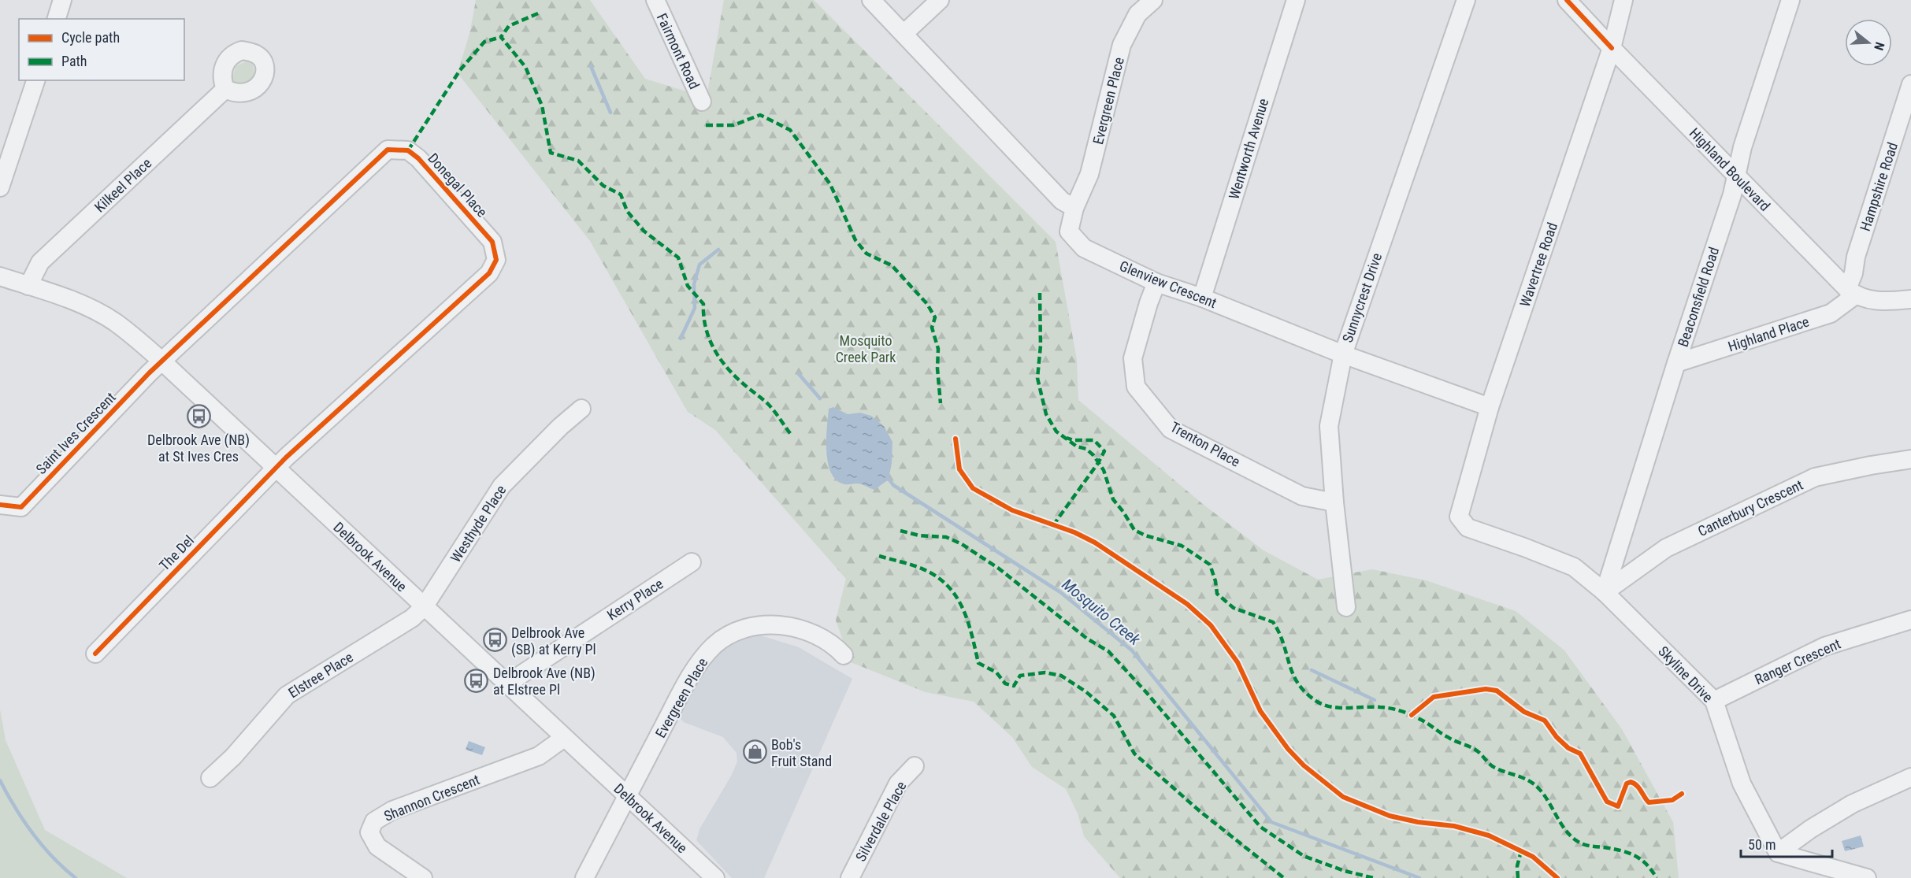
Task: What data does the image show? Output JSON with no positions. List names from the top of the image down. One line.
{"streets":{"street":["Fairmont Road","Evergreen Place","Wentworth Avenue","Highland Boulevard","Kilkeel Place","Donegal Place","Hampshire Road","Wavertree Road","Glenview Crescent","Beaconsfield Road","Sunnycrest Drive","Highland Place","Saint Ives Crescent","Trenton Place","Canterbury Crescent","Westhyde Place","The Del","Delbrook Avenue","Kerry Place","Ranger Crescent","Skyline Drive","Elstree Place","Shannon Crescent","Silverdale Place"]},"crossings":[["Evergreen Place","Glenview Crescent"],["Evergreen Place","Delbrook Avenue"],["Wentworth Avenue","Glenview Crescent"],["Highland Boulevard","Hampshire Road"],["Highland Boulevard","Wavertree Road"],["Highland Boulevard","Beaconsfield Road"],["Highland Boulevard","Highland Place"],["Kilkeel Place","Delbrook Avenue"],["Donegal Place","Saint Ives Crescent"],["Donegal Place","The Del"],["Donegal Place","Delbrook Avenue"],["Hampshire Road","Highland Place"],["Wavertree Road","Glenview Crescent"],["Wavertree Road","Skyline Drive"],["Glenview Crescent","Sunnycrest Drive"],["Glenview Crescent","Trenton Place"],["Beaconsfield Road","Highland Place"],["Beaconsfield Road","Canterbury Crescent"],["Beaconsfield Road","Skyline Drive"],["Sunnycrest Drive","Trenton Place"],["Saint Ives Crescent","Delbrook Avenue"],["Canterbury Crescent","Skyline Drive"],["Westhyde Place","Delbrook Avenue"],["Westhyde Place","Elstree Place"],["The Del","Delbrook Avenue"],["Delbrook Avenue","Kerry Place"],["Delbrook Avenue","Elstree Place"],["Delbrook Avenue","Shannon Crescent"],["Ranger Crescent","Skyline Drive"]],"water":["Mosquito Creek"],"parks":["Mosquito Creek Park"],"places":{"bus stop":["Delbrook Ave (NB) at St Ives Cres","Delbrook Ave (SB) at Kerry Pl","Delbrook Ave (NB) at Elstree Pl"],"shop":["Bob's Fruit Stand"]},"legend":["Cycle path","Path"],"scale_bar":"50 m","north":"right"}
